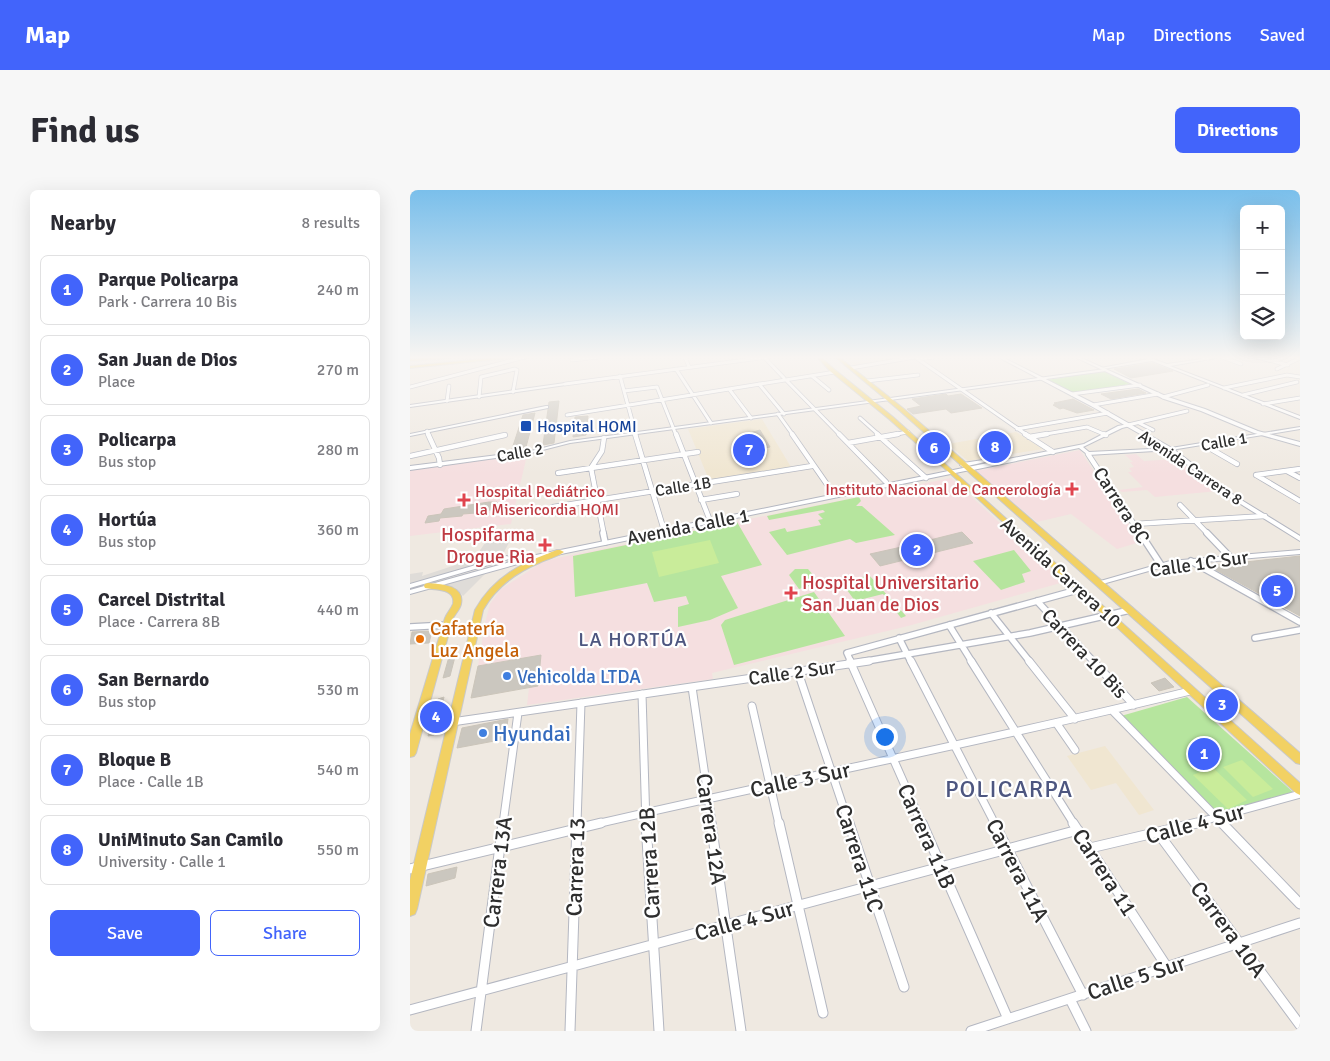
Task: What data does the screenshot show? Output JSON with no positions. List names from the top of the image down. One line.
{"streets":{"main road":["Avenida Carrera 8","Avenida Calle 1","Avenida Carrera 10"],"street":["Calle 1","Calle 2","Calle 1B","Carrera 8C","Calle 1C Sur","Carrera 10 Bis","Calle 2 Sur","Calle 3 Sur","Calle 4 Sur","Carrera 12A","Carrera 11B","Carrera 11C","Carrera 12B","Carrera 13","Carrera 11A","Carrera 13A","Carrera 11","Carrera 10A","Calle 5 Sur"]},"crossings":[["Calle 1","Avenida Carrera 8"],["Calle 1","Carrera 8C"],["Calle 2","Avenida Carrera 10"],["Carrera 8C","Calle 1C Sur"],["Avenida Calle 1","Avenida Carrera 10"],["Calle 1C Sur","Avenida Carrera 10"],["Avenida Carrera 10","Calle 2 Sur"],["Avenida Carrera 10","Calle 3 Sur"],["Carrera 10 Bis","Calle 2 Sur"],["Carrera 10 Bis","Calle 3 Sur"],["Carrera 10 Bis","Calle 4 Sur"],["Calle 2 Sur","Carrera 12A"],["Calle 2 Sur","Carrera 11B"],["Calle 2 Sur","Carrera 11C"],["Calle 2 Sur","Carrera 12B"],["Calle 2 Sur","Carrera 13"],["Calle 2 Sur","Carrera 11A"],["Calle 2 Sur","Carrera 13A"],["Calle 2 Sur","Carrera 11"],["Calle 3 Sur","Carrera 12A"],["Calle 3 Sur","Carrera 11B"],["Calle 3 Sur","Carrera 11C"],["Calle 3 Sur","Carrera 12B"],["Calle 3 Sur","Carrera 13"],["Calle 3 Sur","Carrera 11A"],["Calle 3 Sur","Carrera 13A"],["Calle 3 Sur","Carrera 11"],["Calle 4 Sur","Carrera 12A"],["Calle 4 Sur","Carrera 11B"],["Calle 4 Sur","Carrera 11C"],["Calle 4 Sur","Carrera 12B"],["Calle 4 Sur","Carrera 13"],["Calle 4 Sur","Carrera 11A"],["Calle 4 Sur","Carrera 13A"],["Calle 4 Sur","Carrera 11"],["Calle 4 Sur","Carrera 10A"],["Carrera 11B","Carrera 11A"],["Carrera 11B","Calle 5 Sur"],["Carrera 11A","Calle 5 Sur"],["Carrera 11","Calle 5 Sur"],["Carrera 10A","Calle 5 Sur"]],"districts":["LA HORTÚA","POLICARPA"],"places":{"transit":["Hospital HOMI"],"health":["Instituto Nacional de Cancerología","Hospital Pediátrico la Misericordia HOMI","Hospifarma Drogue Ria","Hospital Universitario San Juan de Dios"],"other":["Cafatería Luz Angela","Vehicolda LTDA","Hyundai"]},"page":{"header":"Map","nav":["Map","Directions","Saved"],"buttons":["Directions",["Save","Share"]],"title":"Find us","heading":["Nearby","8 results"],"map_buttons":["+","−"],"list":[{"mark":"1","name":"Parque Policarpa","note":"Park · Carrera 10 Bis","value":"240 m"},{"mark":"2","name":"San Juan de Dios","note":"Place","value":"270 m"},{"mark":"3","name":"Policarpa","note":"Bus stop","value":"280 m"},{"mark":"4","name":"Hortúa","note":"Bus stop","value":"360 m"},{"mark":"5","name":"Carcel Distrital","note":"Place · Carrera 8B","value":"440 m"},{"mark":"6","name":"San Bernardo","note":"Bus stop","value":"530 m"},{"mark":"7","name":"Bloque B","note":"Place · Calle 1B","value":"540 m"},{"mark":"8","name":"UniMinuto San Camilo","note":"University · Calle 1","value":"550 m"}],"pins":["8","6","7","2","5","3","4","1"]}}
